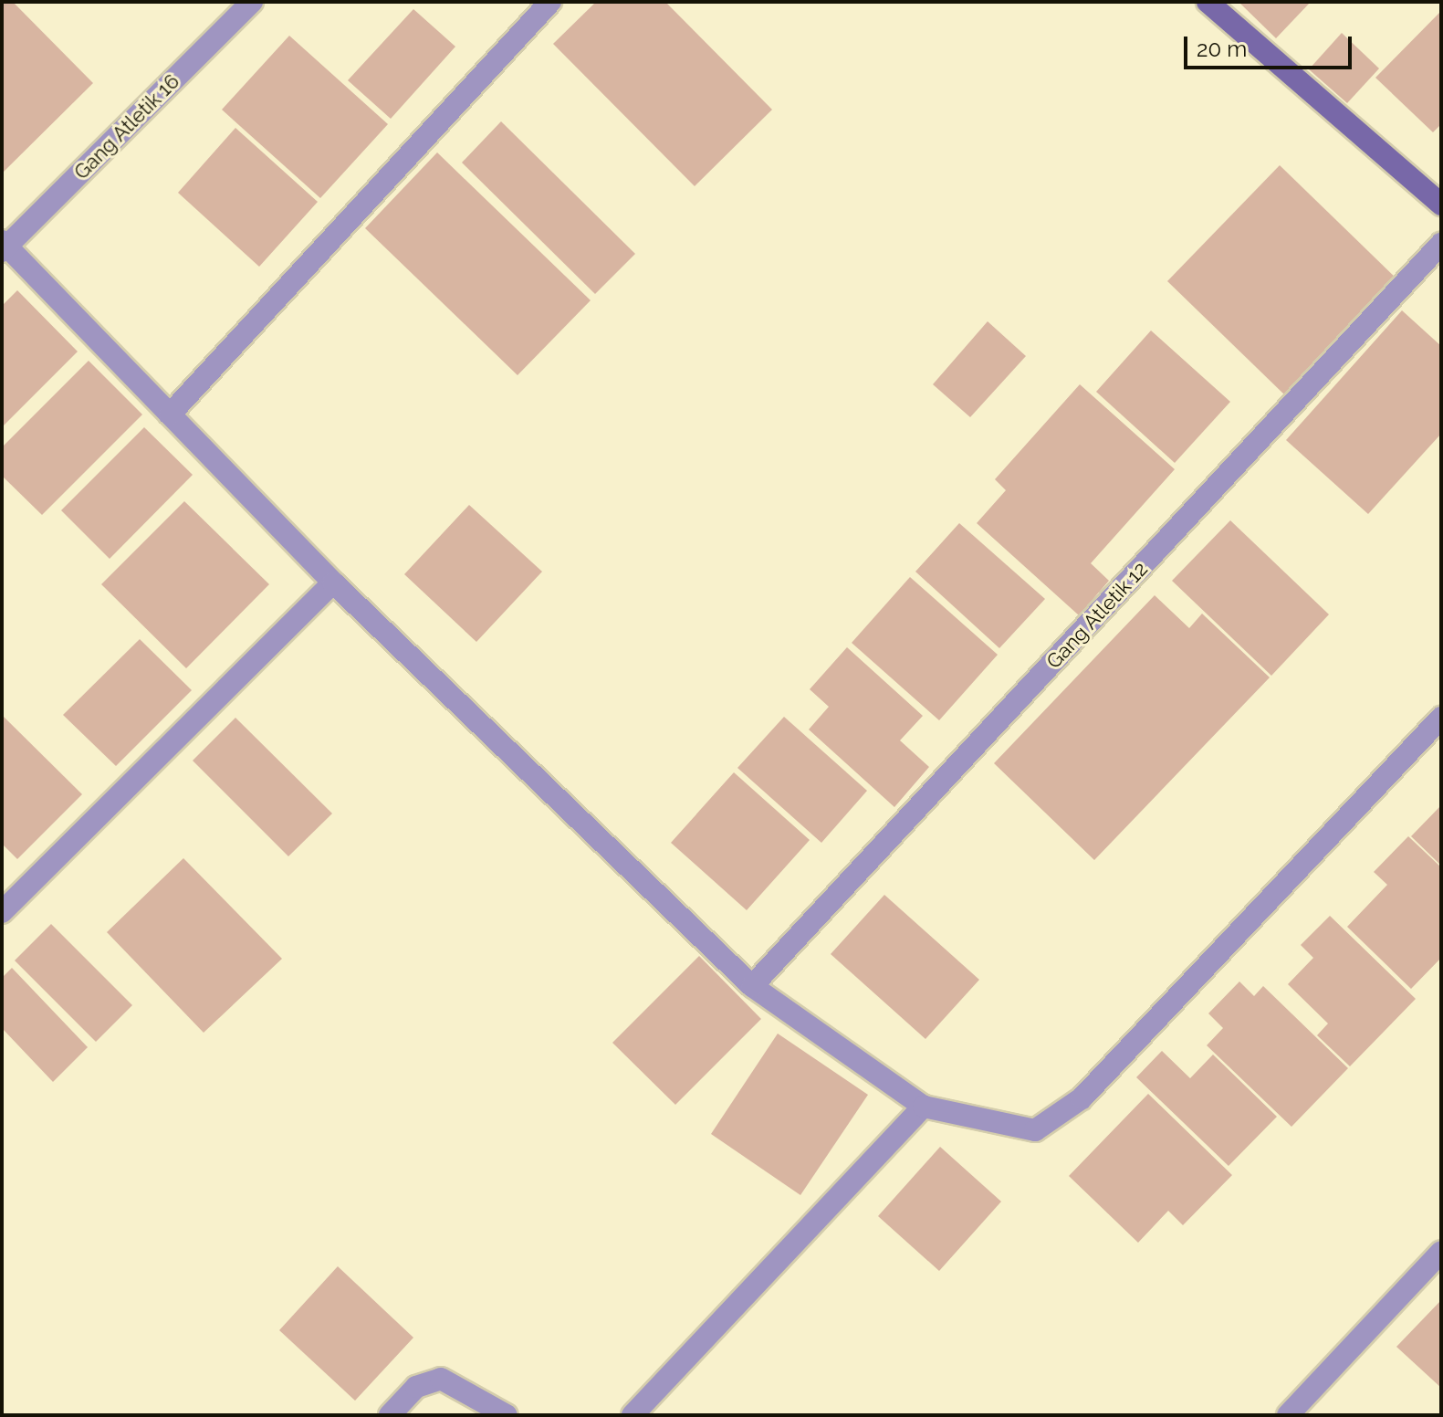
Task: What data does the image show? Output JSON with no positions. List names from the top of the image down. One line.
{"streets":{"street":["Gang Atletik 16","Gang Atletik 12"]},"scale_bar":"20 m"}
